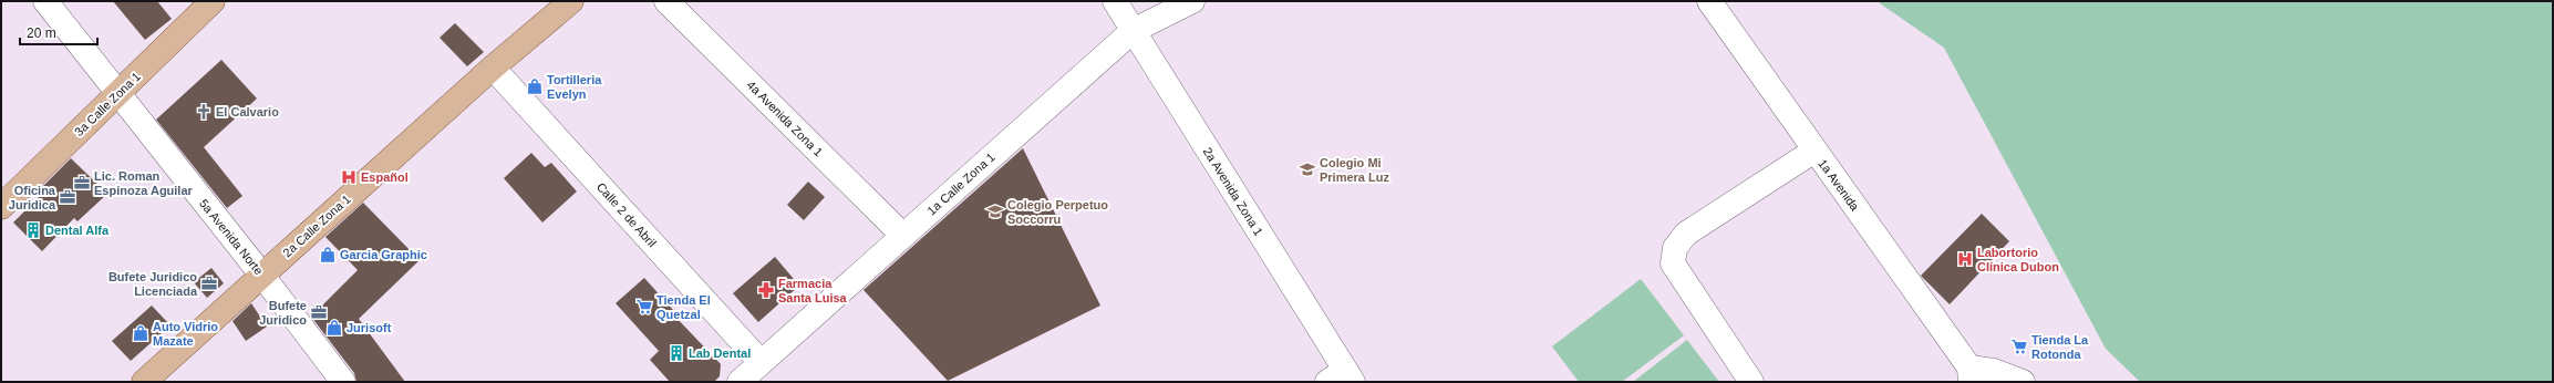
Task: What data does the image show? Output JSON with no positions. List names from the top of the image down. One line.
{"streets":{"main road":["3a Calle Zona 1","2a Calle Zona 1"],"street":["4a Avenida Zona 1","1a Calle Zona 1","1a Avenida","2a Avenida Zona 1","Calle 2 de Abril","5a Avenida Norte"]},"crossings":[["3a Calle Zona 1","5a Avenida Norte"],["4a Avenida Zona 1","1a Calle Zona 1"],["1a Calle Zona 1","2a Avenida Zona 1"],["1a Calle Zona 1","Calle 2 de Abril"],["Calle 2 de Abril","2a Calle Zona 1"],["2a Calle Zona 1","5a Avenida Norte"]],"places":{"shop":["Tortilleria Evelyn","Garcia Graphic","Jurisoft","Auto Vidrio Mazate"],"church":["El Calvario"],"school or university":["Colegio Mi Primera Luz","Colegio Perpetuo Soccorru"],"hospital":["Español","Labortorio Clínica Dubon"],"office":["Lic. Roman Espinoza Aguilar","Oficina Juridica","Bufete Juridico Licenciada","Bufete Juridico"],"building":["Dental Alfa","Lab Dental"],"pharmacy":["Farmacia Santa Luisa"],"supermarket":["Tienda El Quetzal","Tienda La Rotonda"]},"scale_bar":"20 m"}
